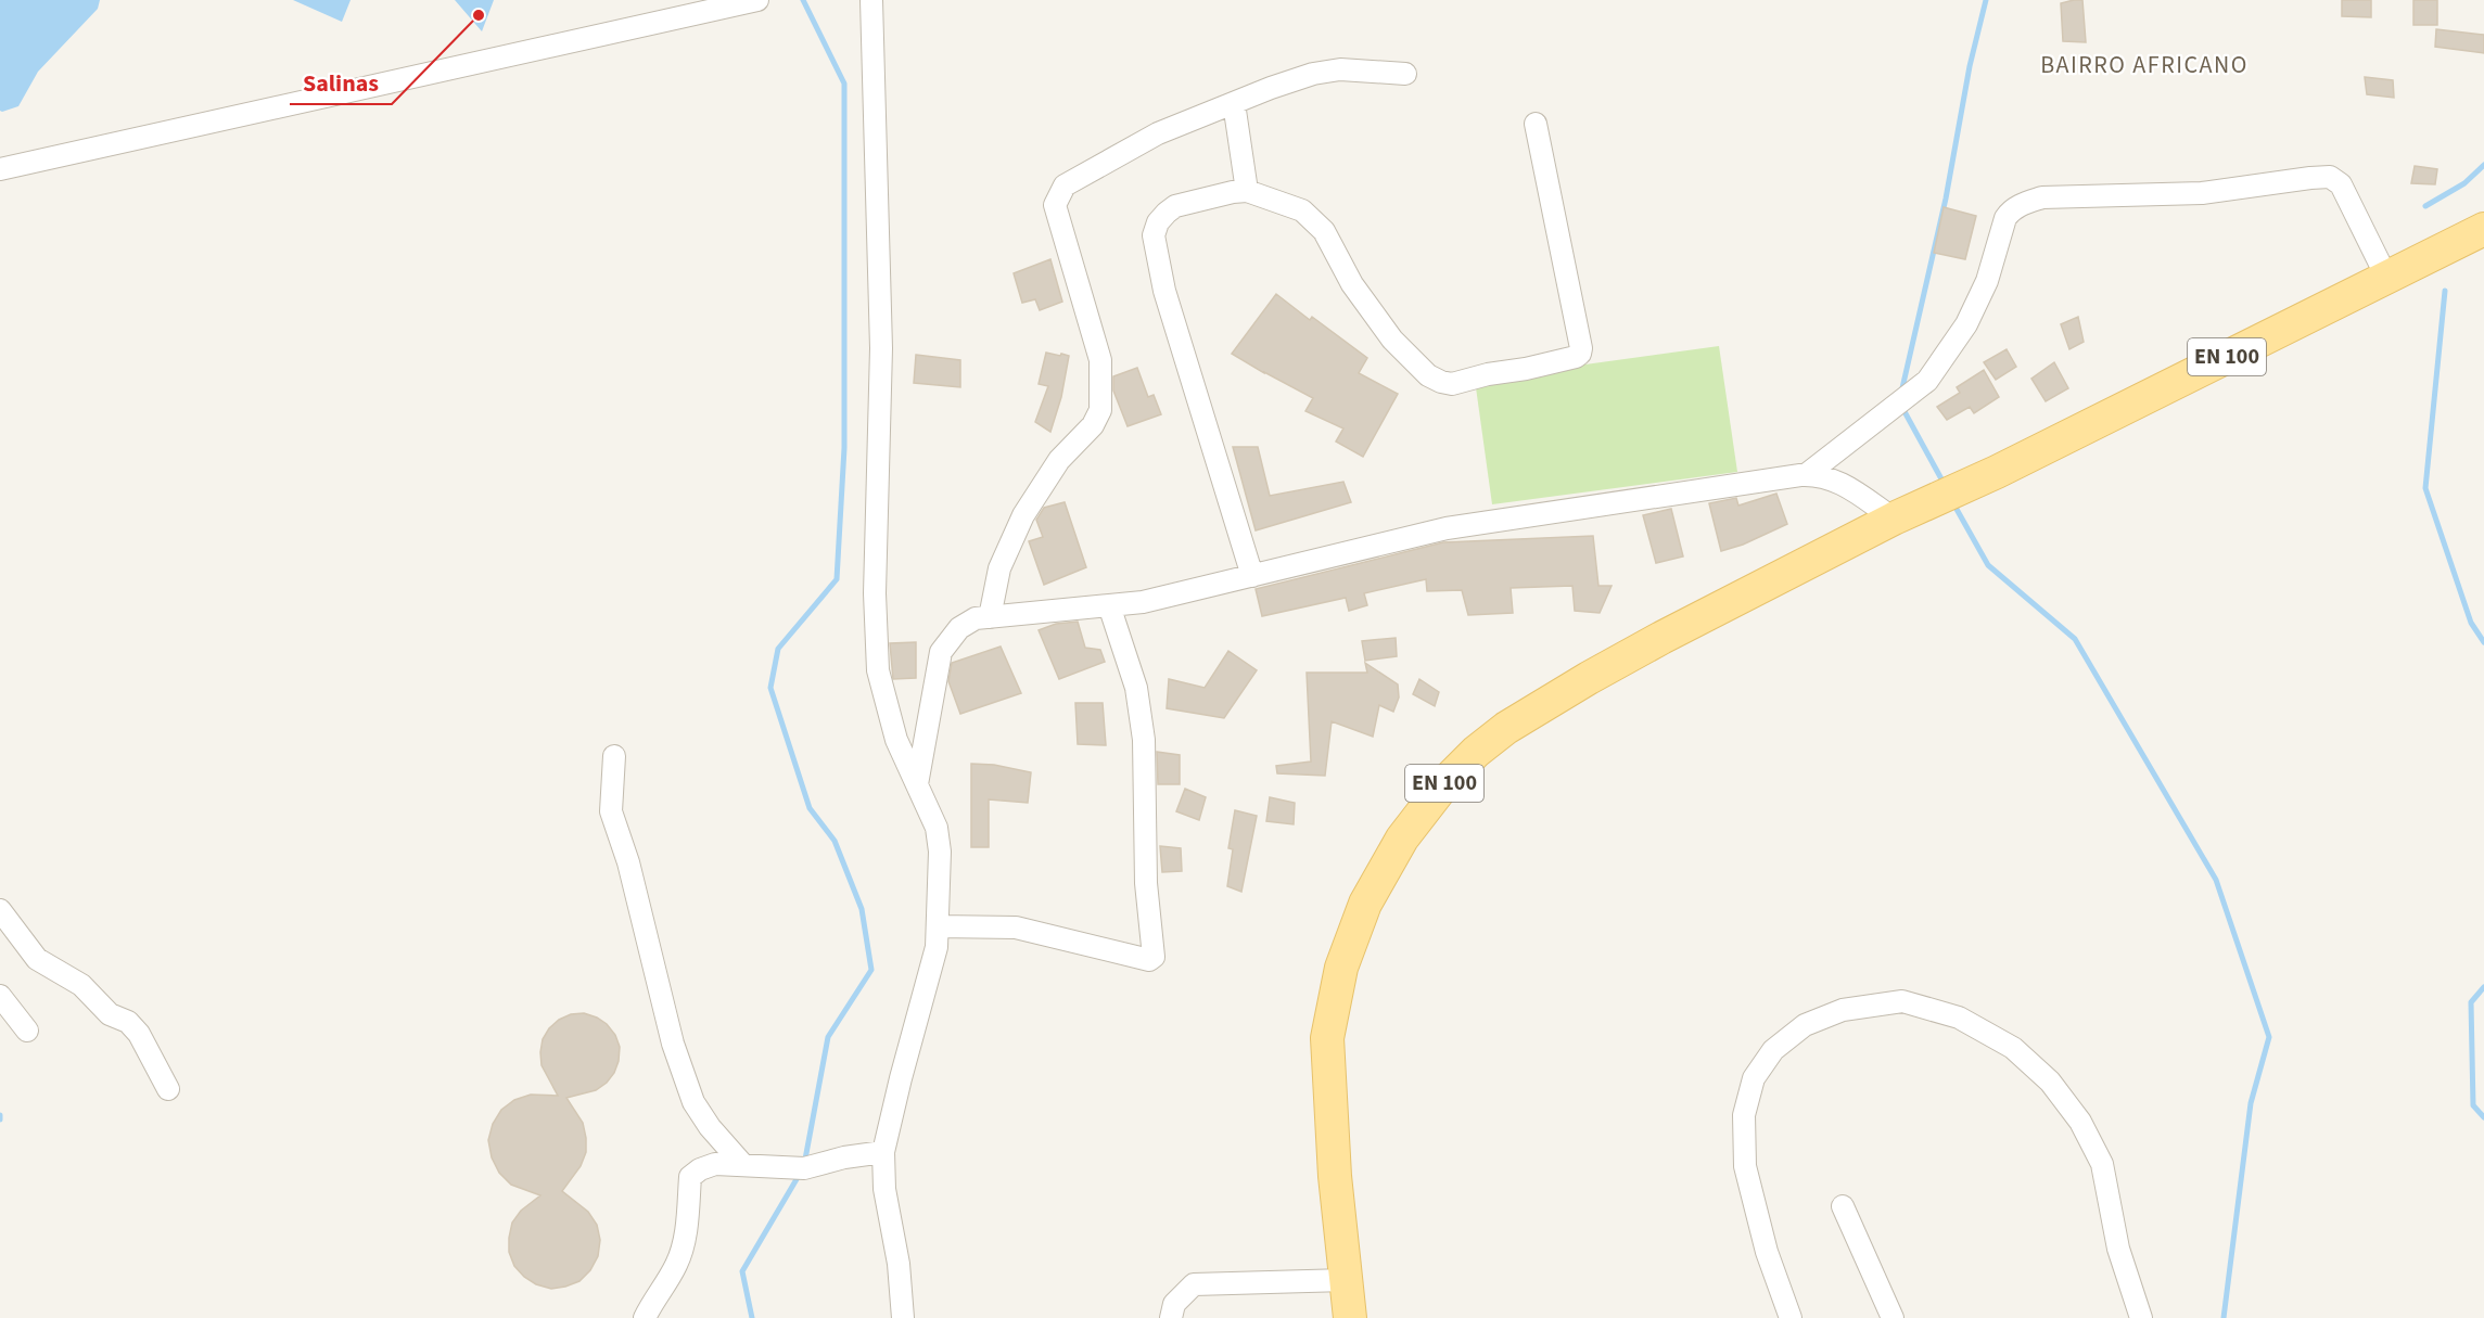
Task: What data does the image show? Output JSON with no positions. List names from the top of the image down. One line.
{"streets":{"main road":["EN 100"]},"districts":["BAIRRO AFRICANO"],"places":["Salinas"]}
